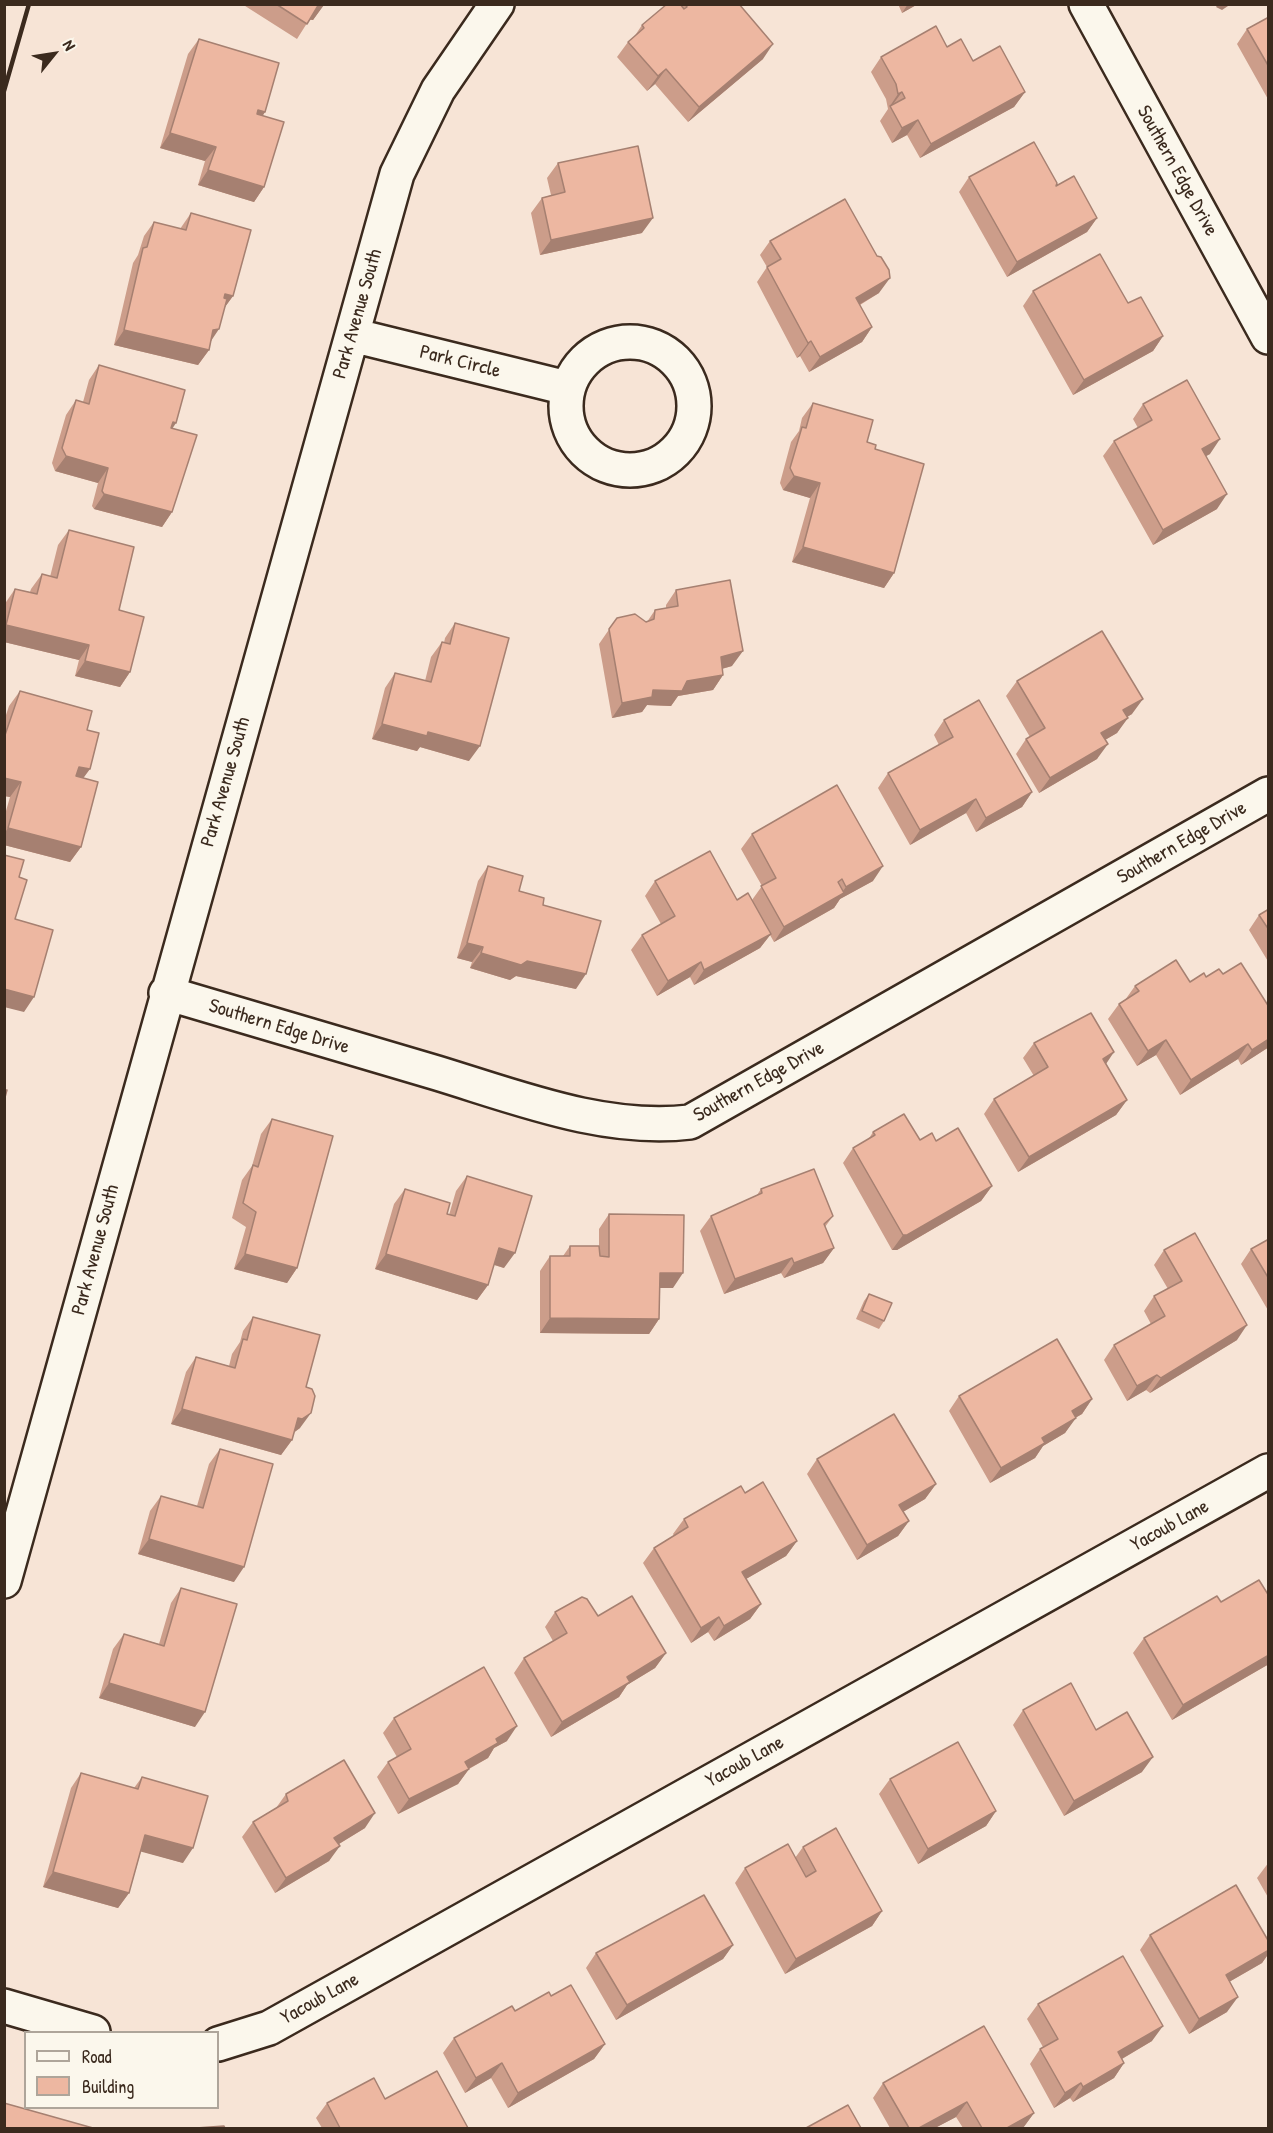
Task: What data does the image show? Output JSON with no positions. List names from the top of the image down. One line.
{"streets":{"street":["Southern Edge Drive","Park Avenue South","Park Circle","Yacoub Lane"]},"crossings":[["Southern Edge Drive","Park Avenue South"],["Park Avenue South","Park Circle"]],"legend":["Road","Building"],"north":"top right"}
